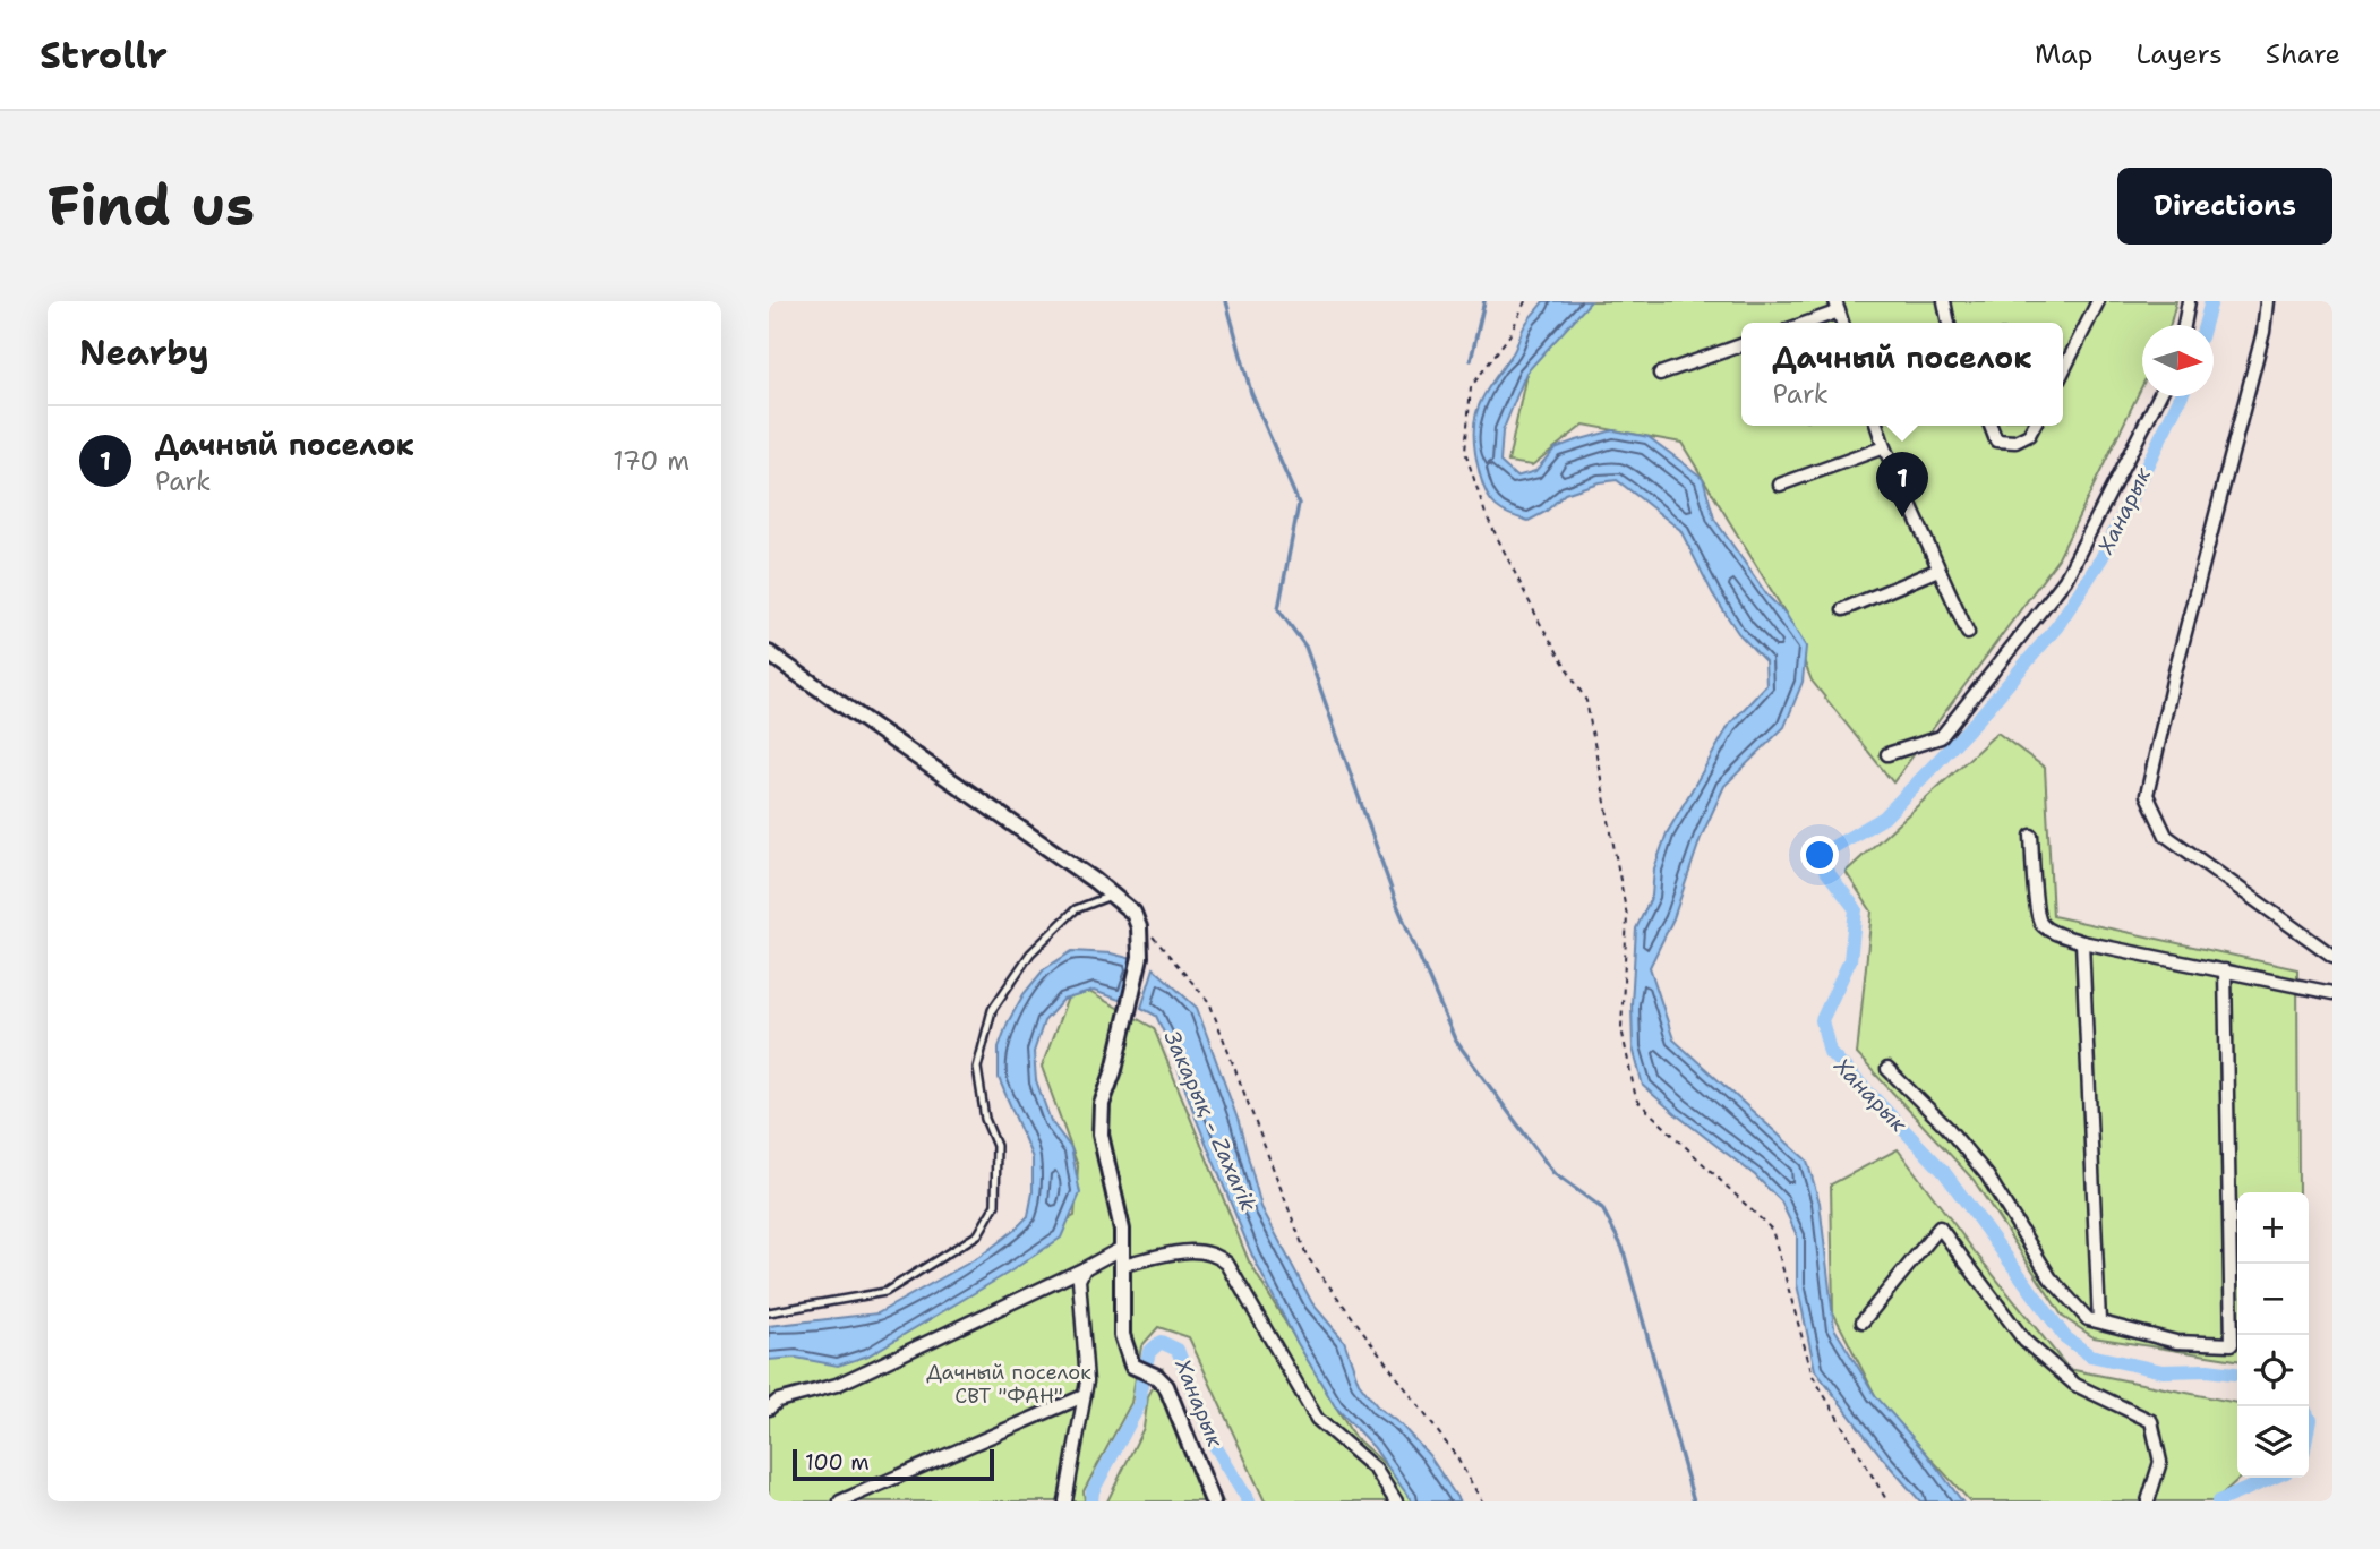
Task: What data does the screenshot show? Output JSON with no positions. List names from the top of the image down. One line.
{"water":["Ханарык","Закарық - Zaxarik"],"parks":["Дачный поселок СВТ \"ФАН\""],"scale_bar":"100 m","north":"right","page":{"header":"Strollr","nav":["Map","Layers","Share"],"buttons":"Directions","title":"Find us","heading":"Nearby","popup":["Дачный поселок","Park"],"list":[{"mark":"1","name":"Дачный поселок","note":"Park","value":"170 m"}],"pins":"1","map_buttons":["+","−"],"scale":"100 m"}}
